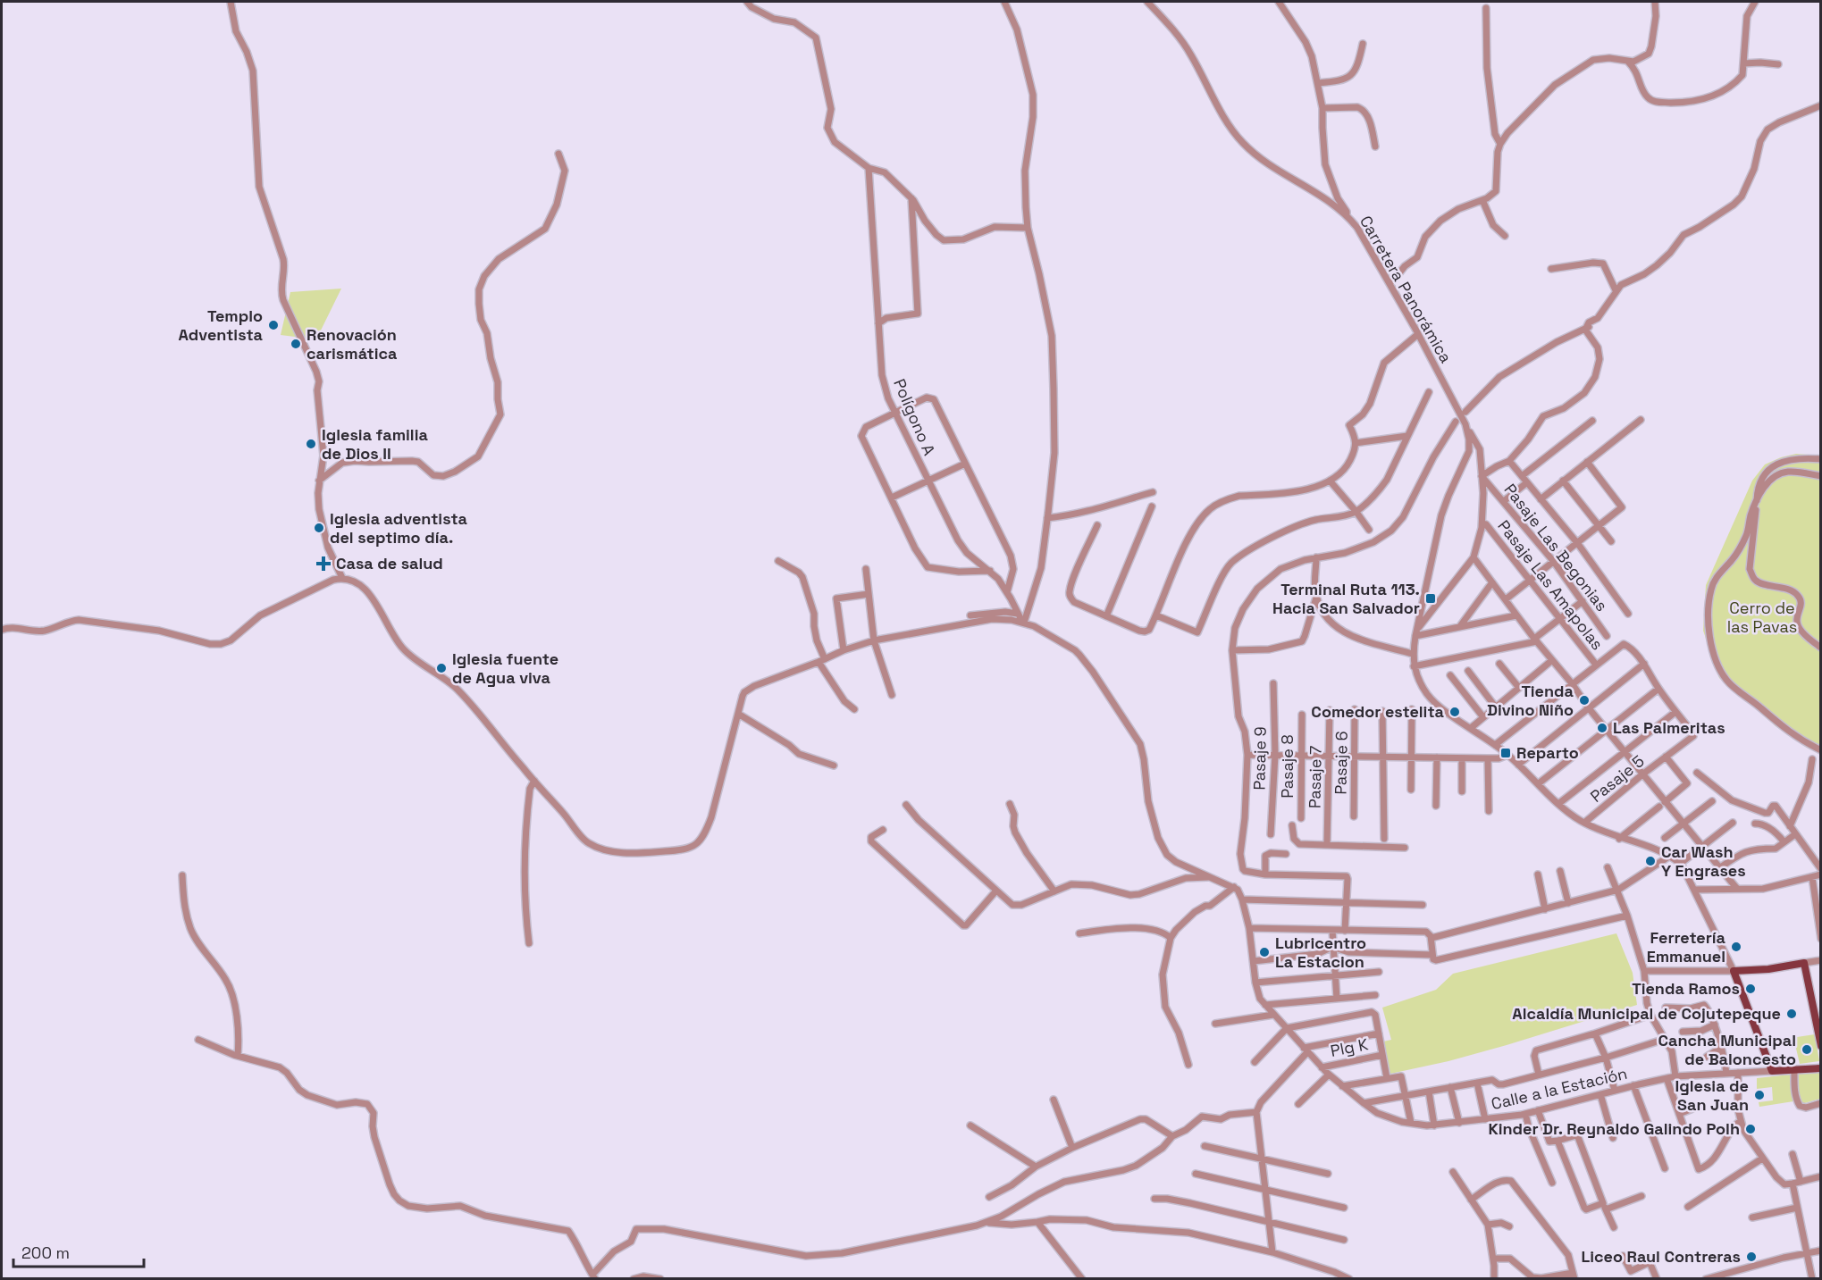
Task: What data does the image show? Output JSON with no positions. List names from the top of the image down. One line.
{"streets":{"street":["Carretera Panorámica","Polígono A","Pasaje Las Begonias","Pasaje Las Amapolas","Pasaje 9","Pasaje 6","Pasaje 8","Pasaje 7","Pasaje 5","Plg K","Calle a la Estación"]},"crossings":[["Plg K","Calle a la Estación"]],"parks":["Cerro de las Pavas"],"places":{"other":["Templo Adventista","Renovación carismática","Iglesia familia de Dios II","Iglesia adventista del septimo día.","Iglesia fuente de Agua viva","Tienda Divino Niño","Comedor estelita","Las Palmeritas","Car Wash Y Engrases","Ferretería Emmanuel","Lubricentro La Estacion","Tienda Ramos","Alcaldía Municipal de Cojutepeque","Cancha Municipal de Baloncesto","Iglesia de San Juan","Kinder Dr. Reynaldo Galindo Polh","Liceo Raul Contreras"],"health":["Casa de salud"],"transit":["Terminal Ruta 113. Hacia San Salvador","Reparto"]},"scale_bar":"200 m"}
